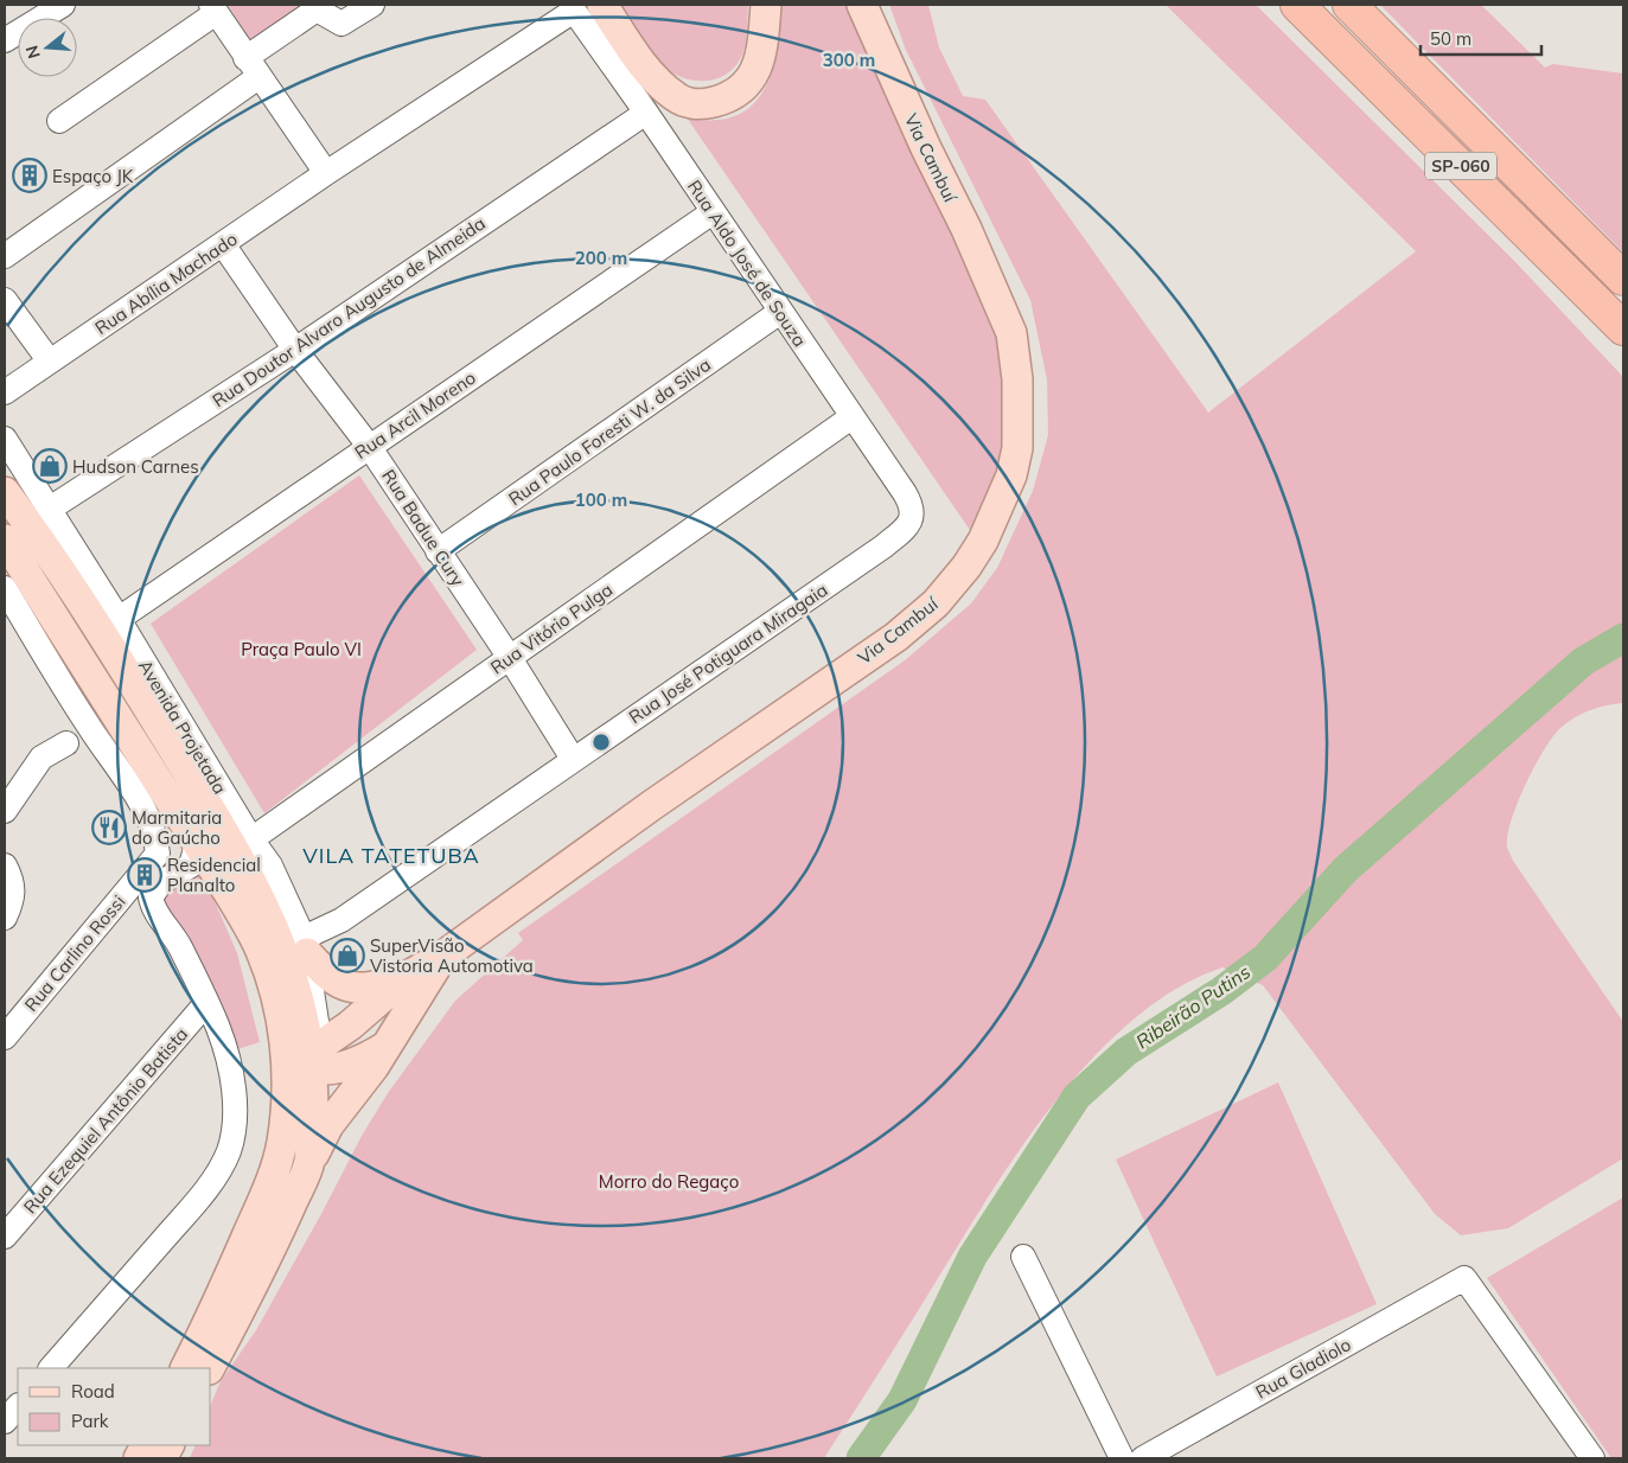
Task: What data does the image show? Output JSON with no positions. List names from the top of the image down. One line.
{"streets":{"highway":["SP-060"],"main road":["Via Cambuí"],"street":["Rua Aldo José de Souza","Rua Abília Machado","Rua Doutor Alvaro Augusto de Almeida","Rua Arcil Moreno","Rua Paulo Foresti W. da Silva","Rua Badue Cury","Rua Vitório Pulga","Rua José Potiguara Miragaia","Avenida Projetada","Rua Carlino Rossi","Rua Ezequiel Antônio Batista","Rua Gladiolo"]},"crossings":[["Via Cambuí","Avenida Projetada"],["Rua Aldo José de Souza","Rua Abília Machado"],["Rua Aldo José de Souza","Rua Doutor Alvaro Augusto de Almeida"],["Rua Aldo José de Souza","Rua Arcil Moreno"],["Rua Aldo José de Souza","Rua Paulo Foresti W. da Silva"],["Rua Aldo José de Souza","Rua Vitório Pulga"],["Rua Aldo José de Souza","Rua José Potiguara Miragaia"],["Rua Abília Machado","Rua Badue Cury"],["Rua Doutor Alvaro Augusto de Almeida","Rua Badue Cury"],["Rua Doutor Alvaro Augusto de Almeida","Avenida Projetada"],["Rua Arcil Moreno","Rua Badue Cury"],["Rua Arcil Moreno","Avenida Projetada"],["Rua Paulo Foresti W. da Silva","Rua Badue Cury"],["Rua Badue Cury","Rua Vitório Pulga"],["Rua Badue Cury","Rua José Potiguara Miragaia"],["Rua Vitório Pulga","Avenida Projetada"],["Rua José Potiguara Miragaia","Avenida Projetada"]],"districts":["VILA TATETUBA"],"water":["Ribeirão Putins"],"parks":["Praça Paulo VI","Morro do Regaço"],"places":{"building":["Espaço JK","Residencial Planalto"],"shop":["Hudson Carnes","SuperVisão Vistoria Automotiva"],"restaurant":["Marmitaria do Gaúcho"]},"legend":["Road","Park"],"scale_bar":"50 m","north":"left","rings":["300 m","200 m","100 m"]}
